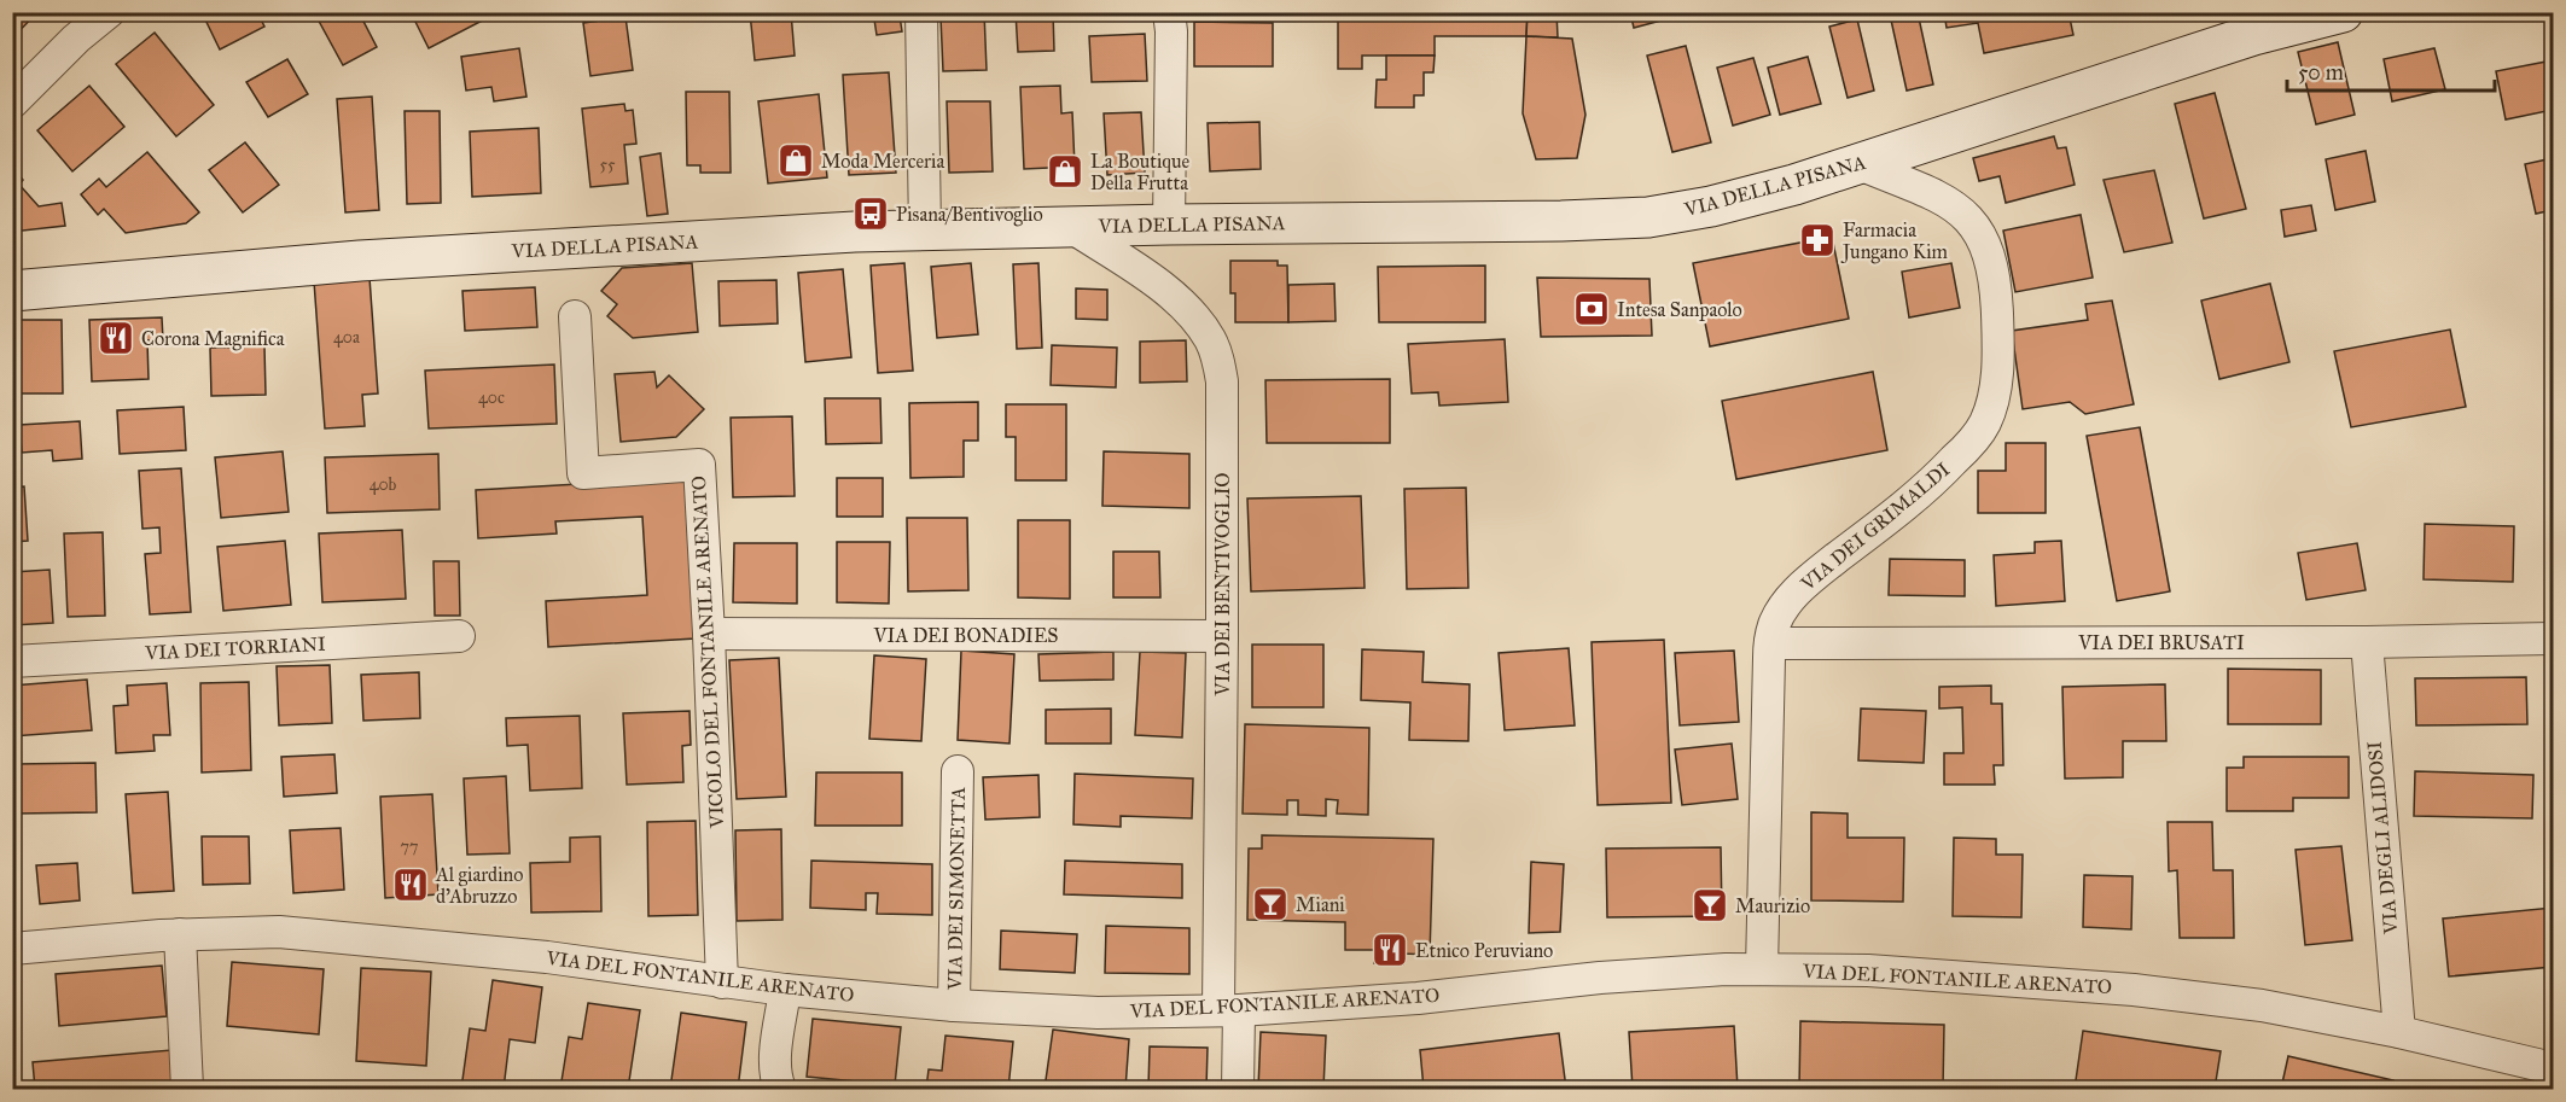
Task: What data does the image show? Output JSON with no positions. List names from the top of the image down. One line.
{"streets":{"main road":["VIA DELLA PISANA"],"street":["VIA DEI GRIMALDI","VIA DEI BENTIVOGLIO","VIA DEI BONADIES","VIA DEI BRUSATI","VIA DEI TORRIANI","VICOLO DEL FONTANILE ARENATO","VIA DEGLI ALIDOSI","VIA DEI SIMONETTA","VIA DEL FONTANILE ARENATO"]},"crossings":[["VIA DELLA PISANA","VIA DEI GRIMALDI"],["VIA DELLA PISANA","VIA DEI BENTIVOGLIO"],["VIA DEI GRIMALDI","VIA DEI BRUSATI"],["VIA DEI GRIMALDI","VIA DEL FONTANILE ARENATO"],["VIA DEI BENTIVOGLIO","VIA DEI BONADIES"],["VIA DEI BENTIVOGLIO","VIA DEL FONTANILE ARENATO"],["VIA DEI BONADIES","VICOLO DEL FONTANILE ARENATO"],["VIA DEI BRUSATI","VIA DEGLI ALIDOSI"],["VICOLO DEL FONTANILE ARENATO","VIA DEL FONTANILE ARENATO"],["VIA DEGLI ALIDOSI","VIA DEL FONTANILE ARENATO"],["VIA DEI SIMONETTA","VIA DEL FONTANILE ARENATO"]],"places":{"shop":["Moda Merceria","La Boutique Della Frutta"],"bus stop":["Pisana/Bentivoglio"],"pharmacy":["Farmacia Jungano Kim"],"bank":["Intesa Sanpaolo"],"restaurant":["Corona Magnifica","Al giardino d'Abruzzo","Etnico Peruviano"],"bar":["Miani","Maurizio"]},"house_numbers":["55","40a","40c","40b","77"],"scale_bar":"50 m"}
